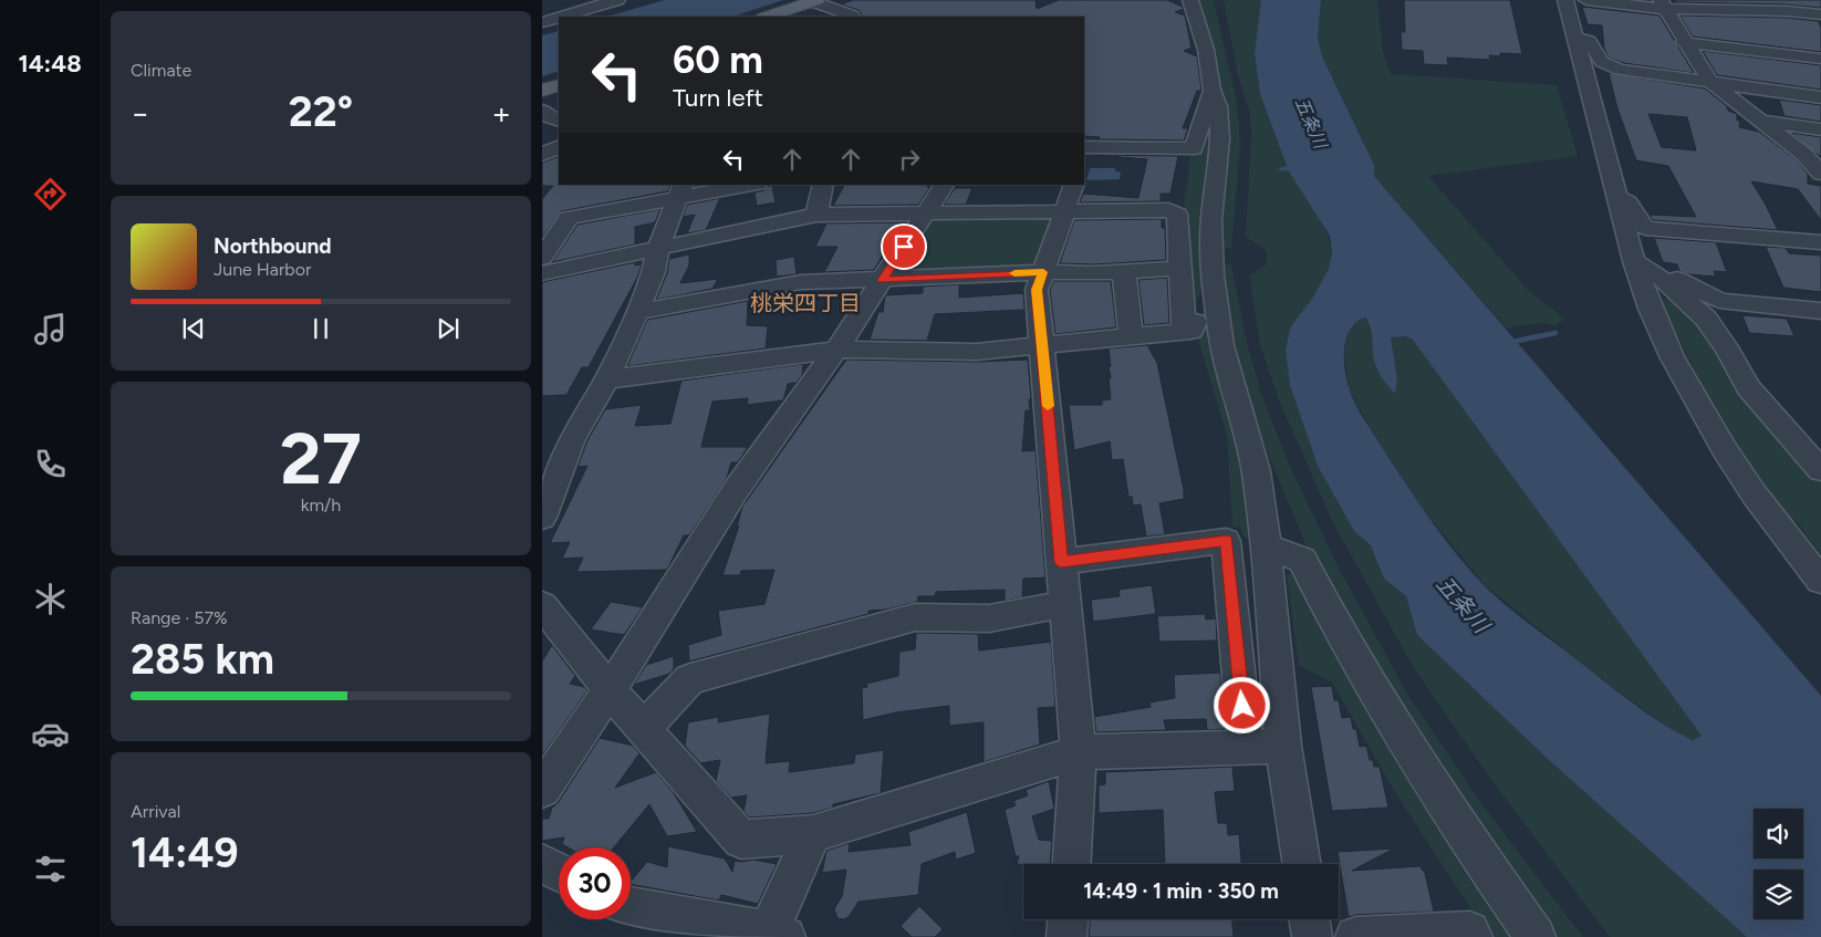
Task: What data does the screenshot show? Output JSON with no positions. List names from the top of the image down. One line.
{"districts":["桃栄四丁目"],"water":["五条川"],"page":{"tabs":"14:48","tile":["Climate",["27","km/h"],["Range · 57%","285 km"],["Arrival","14:49"]],"turn":["60 m","Turn left"],"heat":["−","22°","+"],"song":["Northbound","June Harbor"],"limit":"30","trip":"14:49 · 1 min · 350 m"}}
